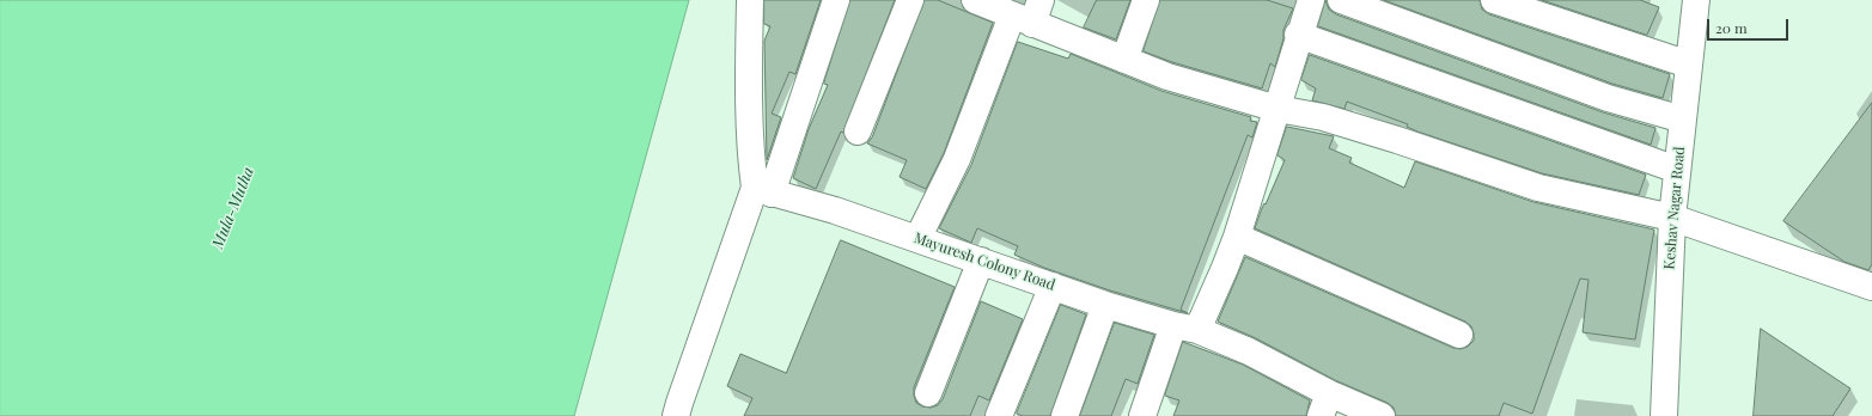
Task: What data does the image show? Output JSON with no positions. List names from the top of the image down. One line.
{"streets":{"street":["Keshav Nagar Road","Mayuresh Colony Road"]},"water":["Mula-Mutha"],"scale_bar":"20 m"}
